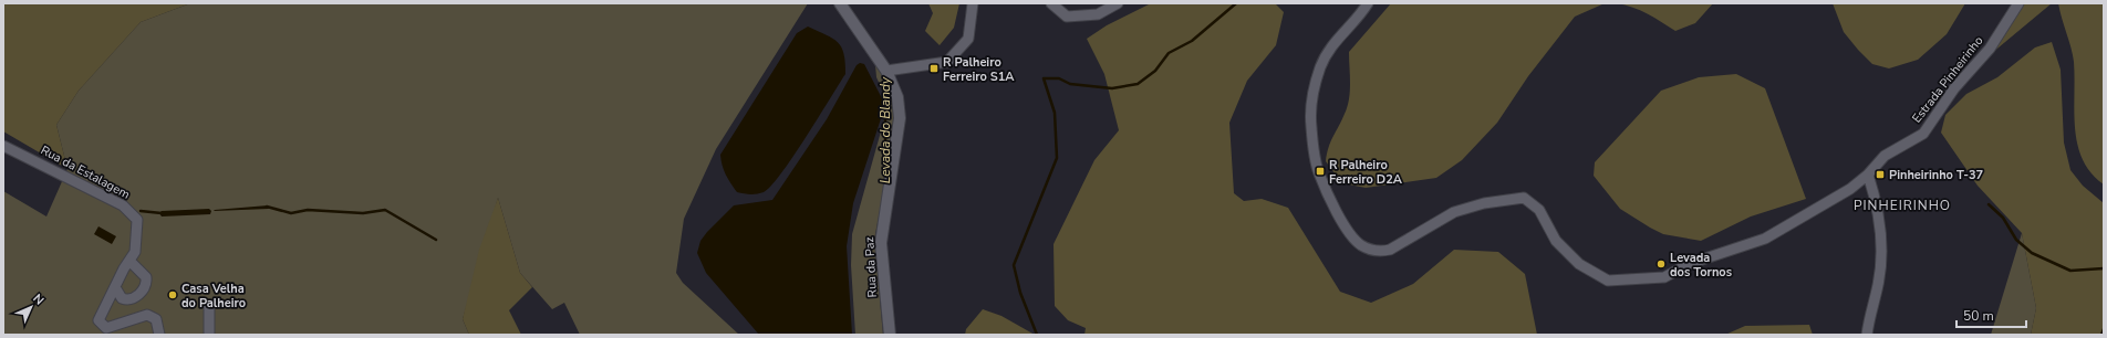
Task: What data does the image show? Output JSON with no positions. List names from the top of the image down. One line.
{"streets":{"street":["Estrada Pinheirinho","Rua da Estalagem","Rua da Paz"]},"districts":["PINHEIRINHO"],"water":["Levada do Blandy"],"places":{"transit":["R Palheiro Ferreiro S1A","R Palheiro Ferreiro D2A","Pinheirinho T-37"],"other":["Levada dos Tornos","Casa Velha do Palheiro"]},"scale_bar":"50 m","north":"top right"}
